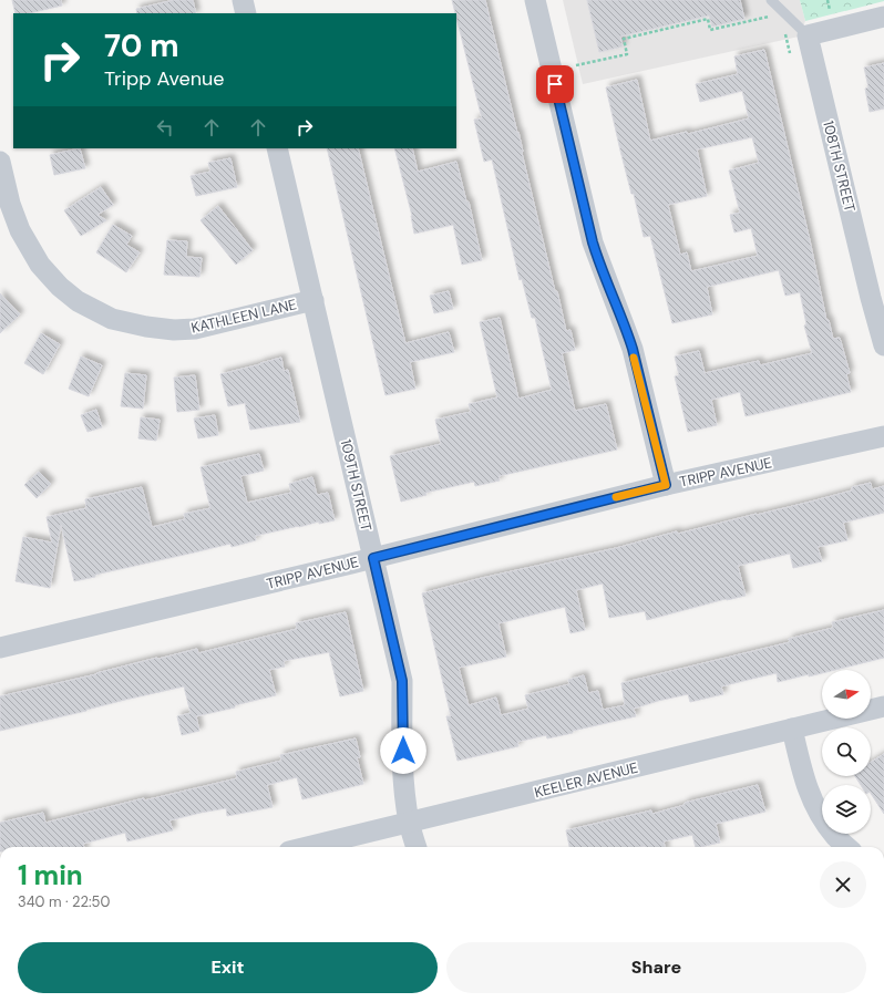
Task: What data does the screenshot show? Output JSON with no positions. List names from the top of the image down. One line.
{"streets":{"street":["108TH STREET","KATHLEEN LANE","TRIPP AVENUE","109TH STREET","KEELER AVENUE"]},"crossings":[["KATHLEEN LANE","109TH STREET"],["TRIPP AVENUE","109TH STREET"],["109TH STREET","KEELER AVENUE"]],"north":"right","page":{"turn":["70 m","Tripp Avenue"],"heading":["1 min","340 m · 22:50"],"buttons":["Exit","Share"]}}
